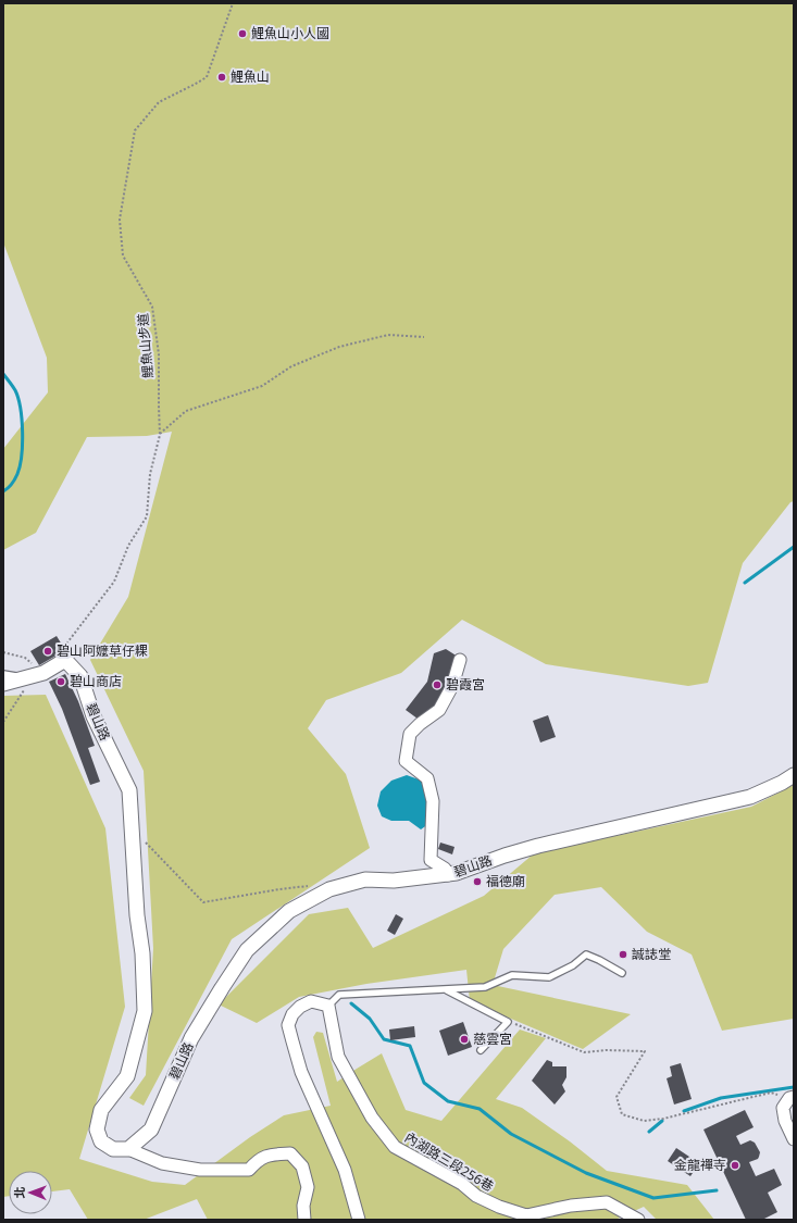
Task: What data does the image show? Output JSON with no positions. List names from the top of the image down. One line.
{"streets":{"street":["碧山路","內湖路三段256巷"],"path":["鯉魚山步道"]},"crossings":[["鯉魚山步道","碧山路"]],"places":["鯉魚山小人國","鯉魚山","碧山阿嬤草仔粿","碧山商店","碧霞宮","福德廟","誠誌堂","慈雲宮","金龍禪寺"],"north":"left"}
